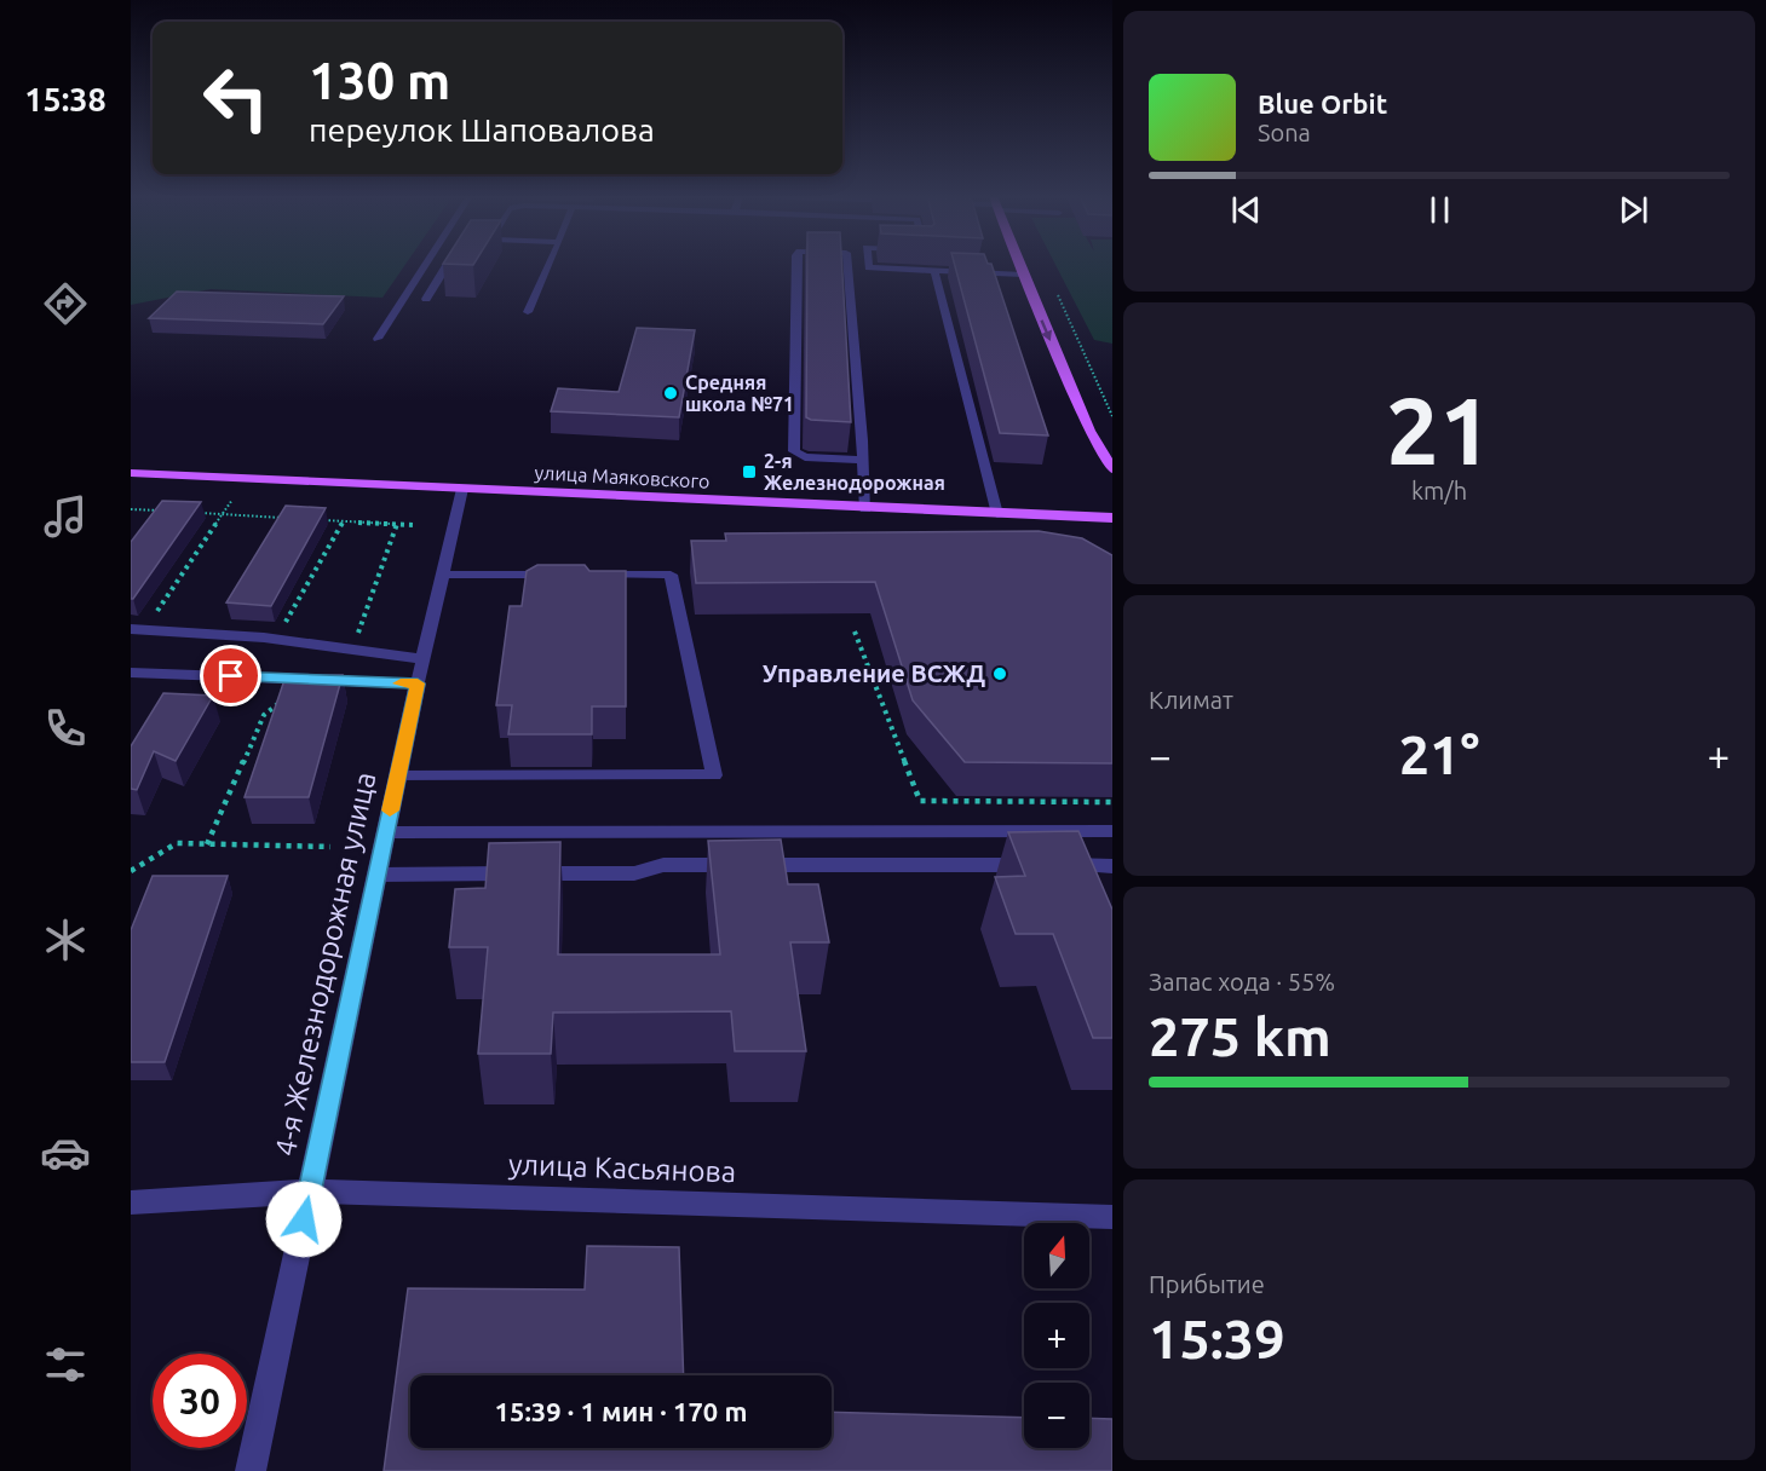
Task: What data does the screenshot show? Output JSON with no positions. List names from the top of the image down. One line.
{"streets":{"main road":["улица Маяковского"],"street":["4-я Железнодорожная улица","улица Касьянова"]},"crossings":[["4-я Железнодорожная улица","улица Касьянова"]],"places":{"other":["Средняя школа №71","Управление ВСЖД"],"transit":["2-я Железнодорожная"]},"north":"top","page":{"tabs":"15:38","turn":["130 m","переулок Шаповалова"],"song":["Blue Orbit","Sona"],"tile":[["21","km/h"],"Климат",["Запас хода · 55%","275 km"],["Прибытие","15:39"]],"heat":["−","21°","+"],"map_buttons":["+","−"],"limit":"30","trip":"15:39 · 1 мин · 170 m"}}
